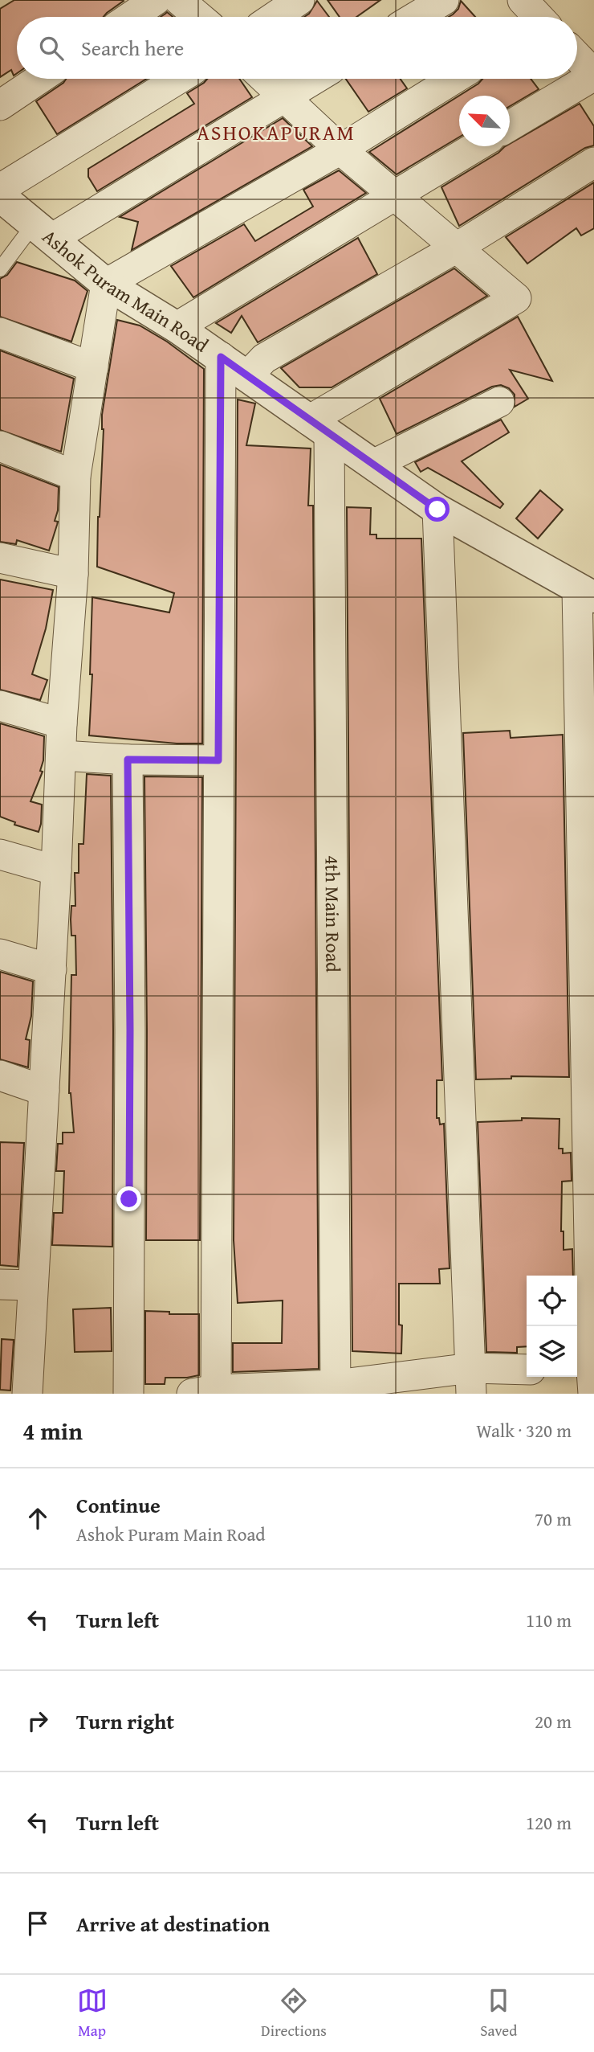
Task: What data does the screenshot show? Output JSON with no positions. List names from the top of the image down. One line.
{"streets":{"street":["Ashok Puram Main Road","4th Main Road"]},"crossings":[["Ashok Puram Main Road","4th Main Road"]],"districts":["ASHOKAPURAM"],"north":"top left","page":{"search":"Search here","heading":["4 min","Walk · 320 m"],"list":[["Continue","Ashok Puram Main Road","70 m"],["Turn left","110 m"],["Turn right","20 m"],["Turn left","120 m"],"Arrive at destination"],"nav":["Map","Directions","Saved"]}}
